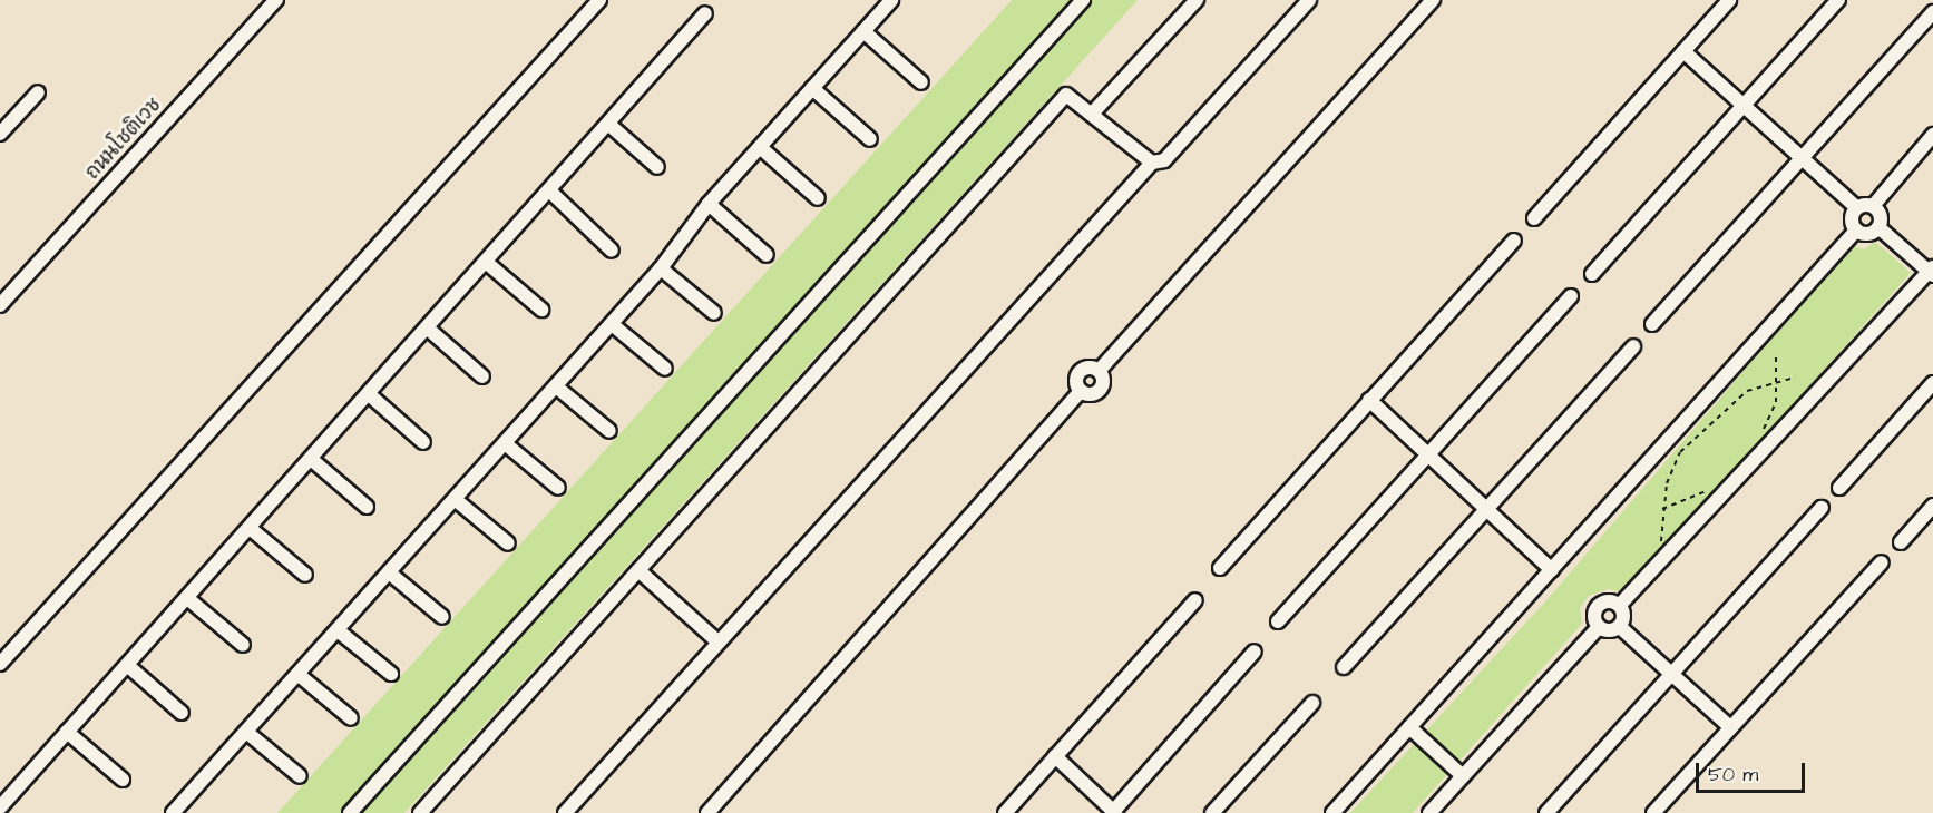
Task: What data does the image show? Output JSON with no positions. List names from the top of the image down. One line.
{"streets":{"street":["ถนนโชติเวช"]},"scale_bar":"50 m"}
